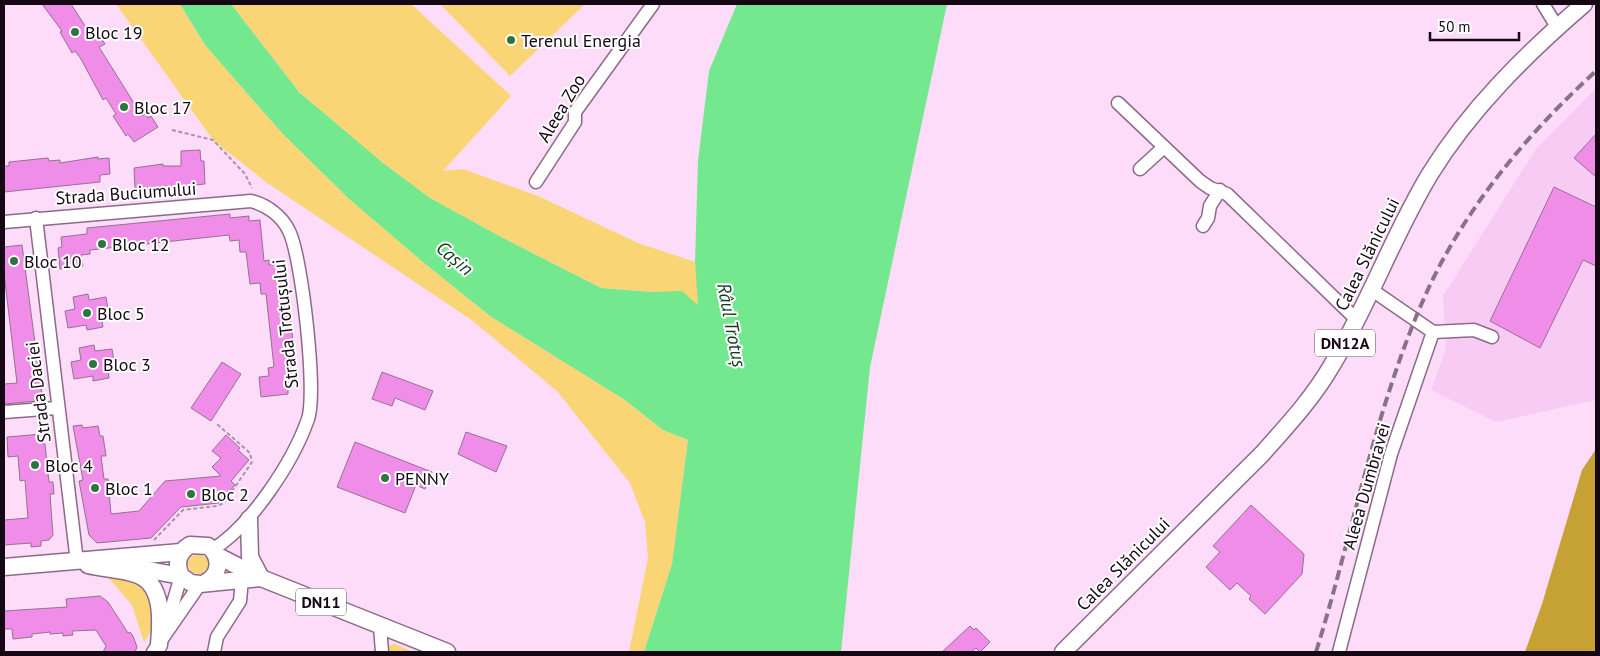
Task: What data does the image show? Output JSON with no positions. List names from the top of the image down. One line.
{"streets":{"main road":["Calea Slănicului","DN12A","DN11"],"street":["Aleea Zoo","Strada Buciumului","Strada Trotușului","Strada Daciei","Aleea Dumbravei"]},"crossings":[["Strada Buciumului","Strada Trotușului"],["Strada Buciumului","Strada Daciei"],["Strada Trotușului","DN11"],["Strada Daciei","DN11"]],"water":["Cașin","Râul Trotuș"],"places":["Bloc 19","Terenul Energia","Bloc 17","Bloc 12","Bloc 10","Bloc 5","Bloc 3","Bloc 4","PENNY","Bloc 1","Bloc 2"],"scale_bar":"50 m"}
